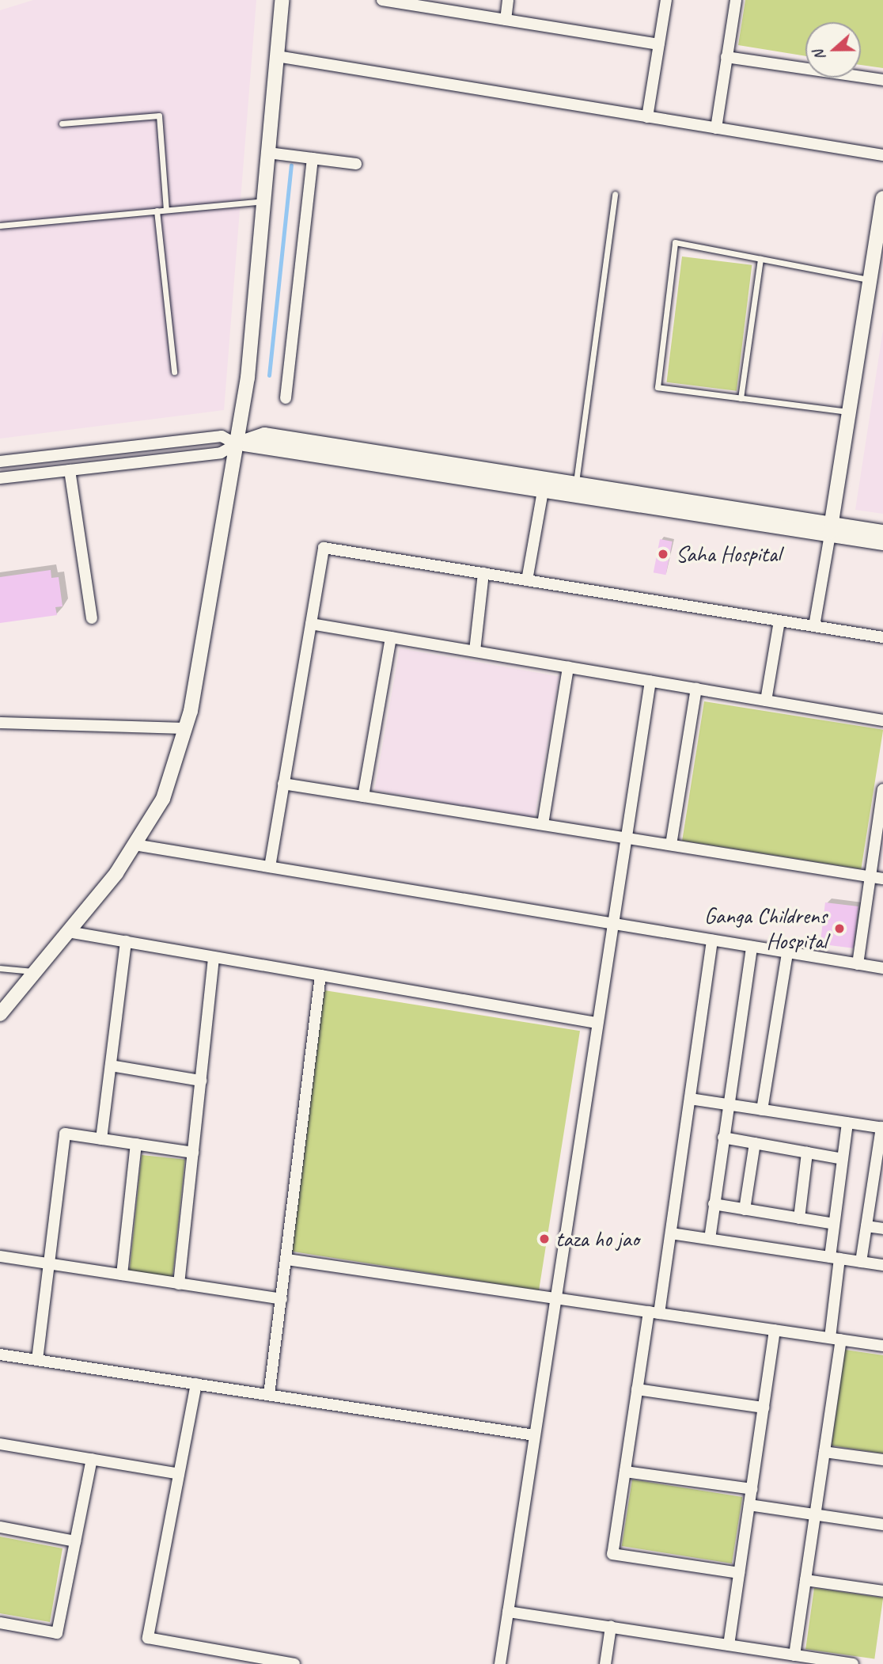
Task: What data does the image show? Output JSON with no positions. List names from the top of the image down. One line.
{"places":["Saha Hospital","Ganga Childrens Hospital","taza ho jao"],"north":"left"}
